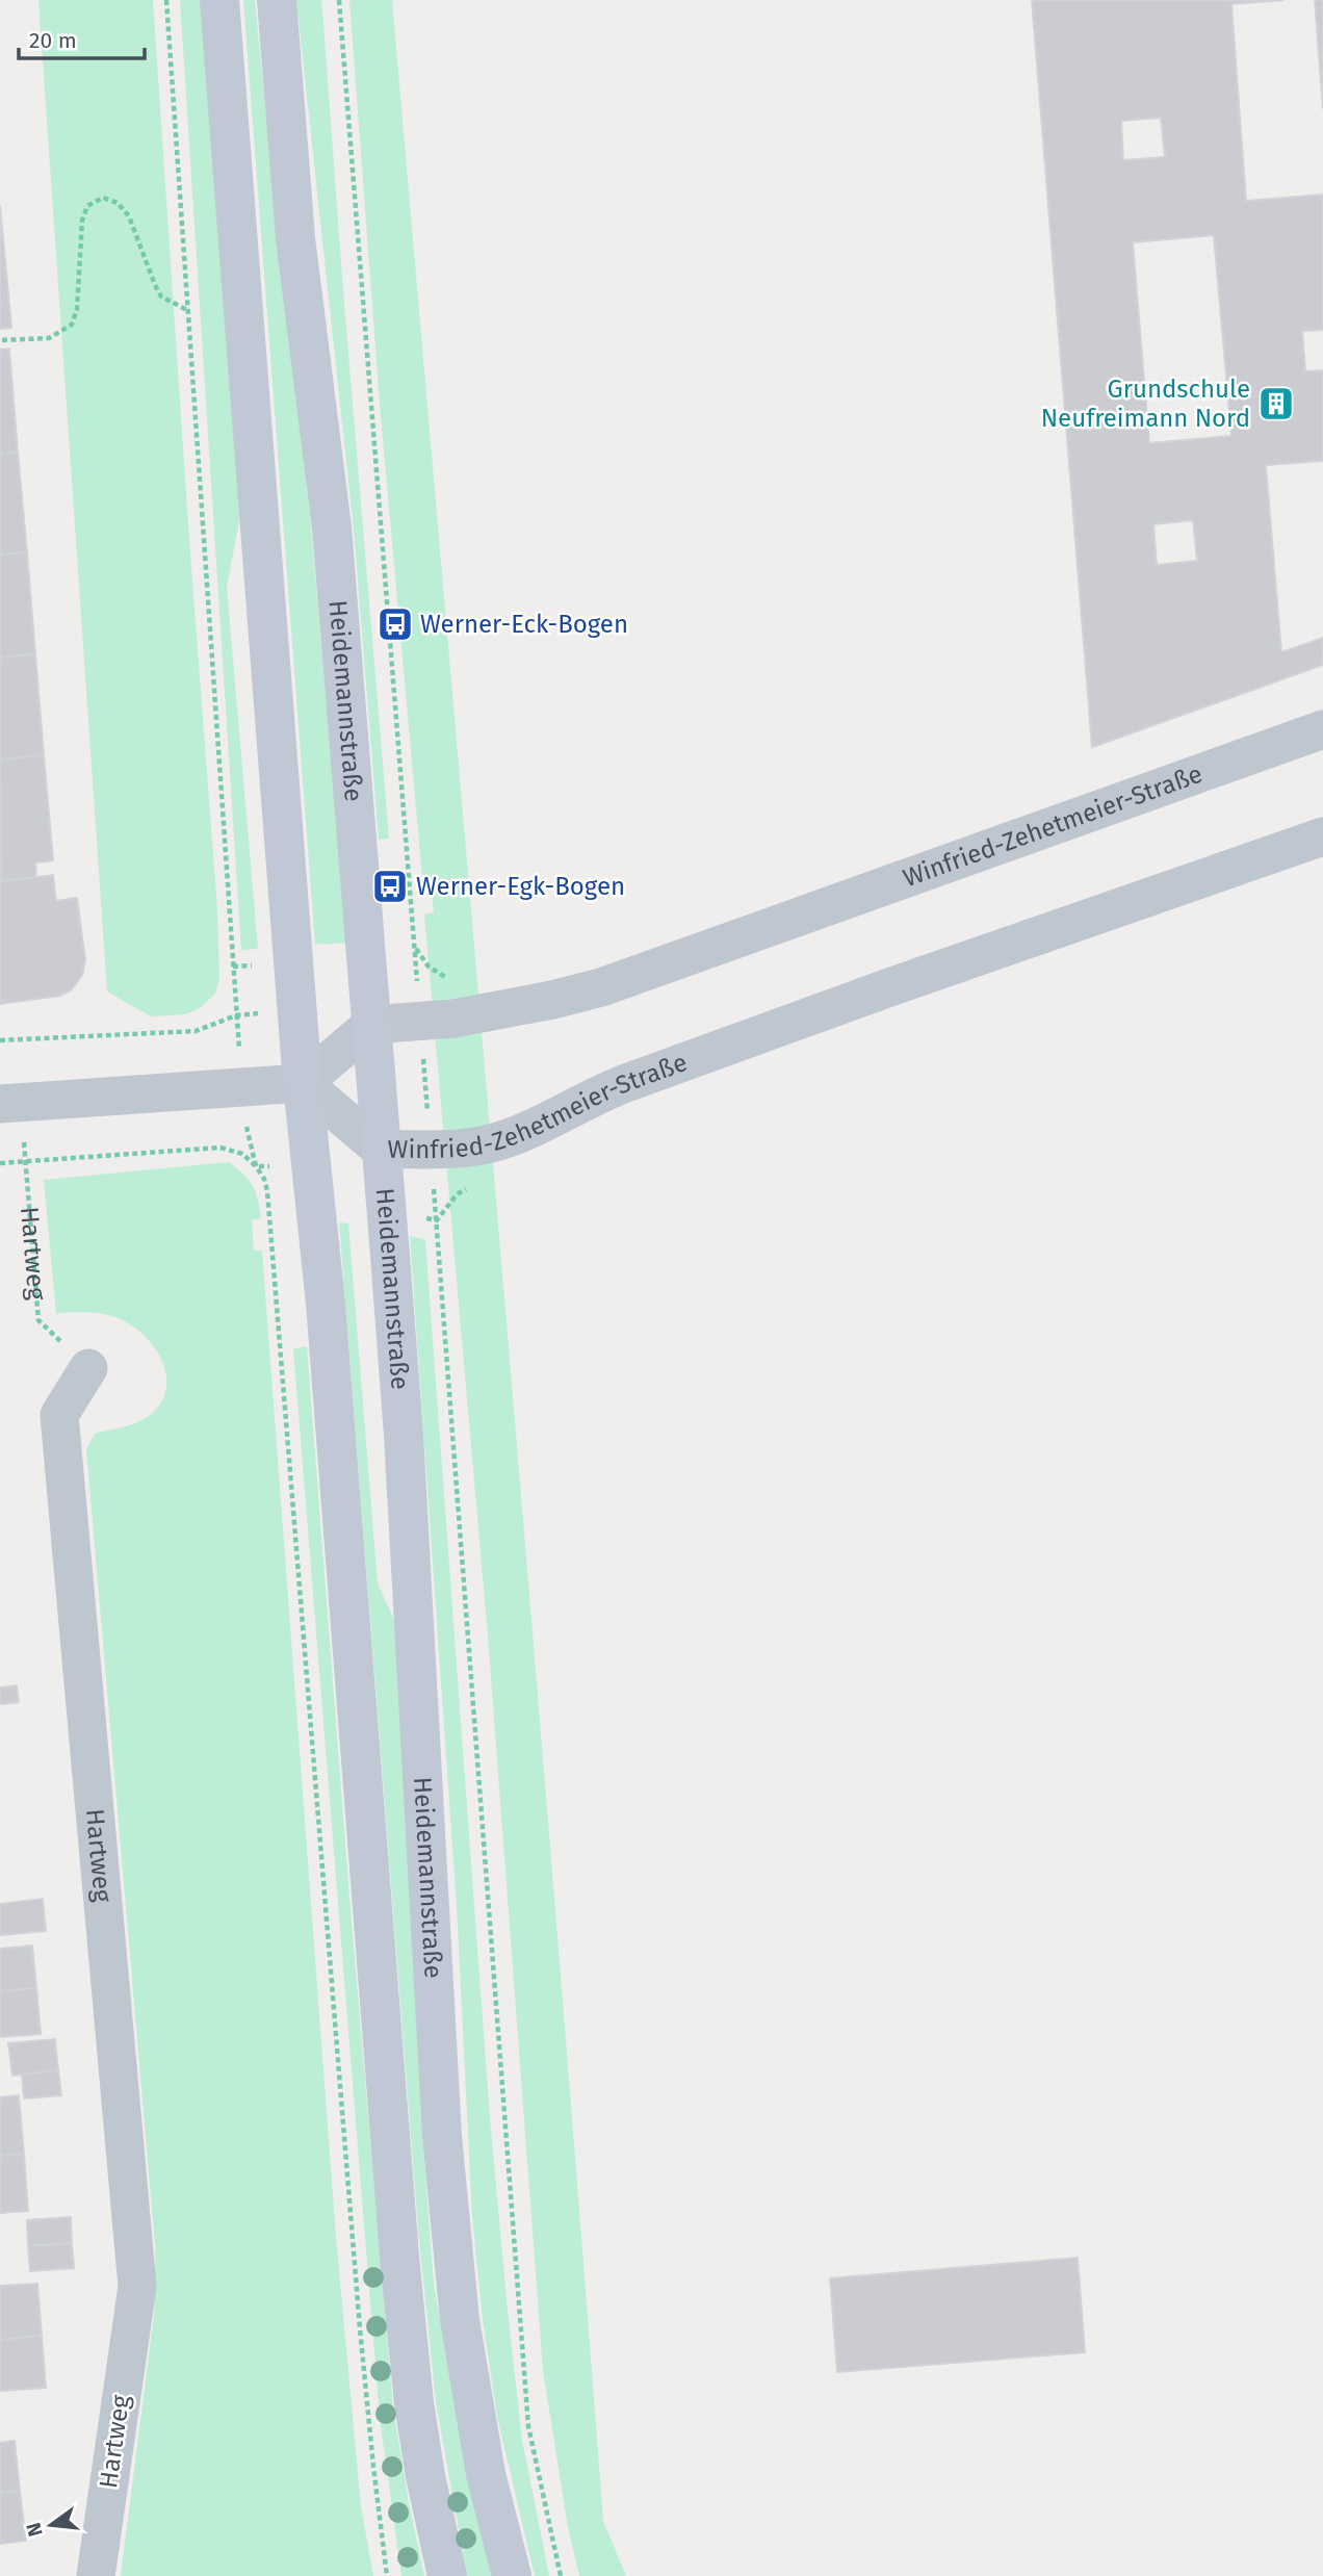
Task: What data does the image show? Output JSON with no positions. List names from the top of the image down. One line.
{"streets":{"main road":["Heidemannstraße"],"street":["Winfried-Zehetmeier-Straße","Hartweg"]},"crossings":[["Heidemannstraße","Winfried-Zehetmeier-Straße"]],"places":{"building":["Grundschule Neufreimann Nord"],"bus stop":["Werner-Eck-Bogen","Werner-Egk-Bogen"]},"scale_bar":"20 m","north":"left"}
